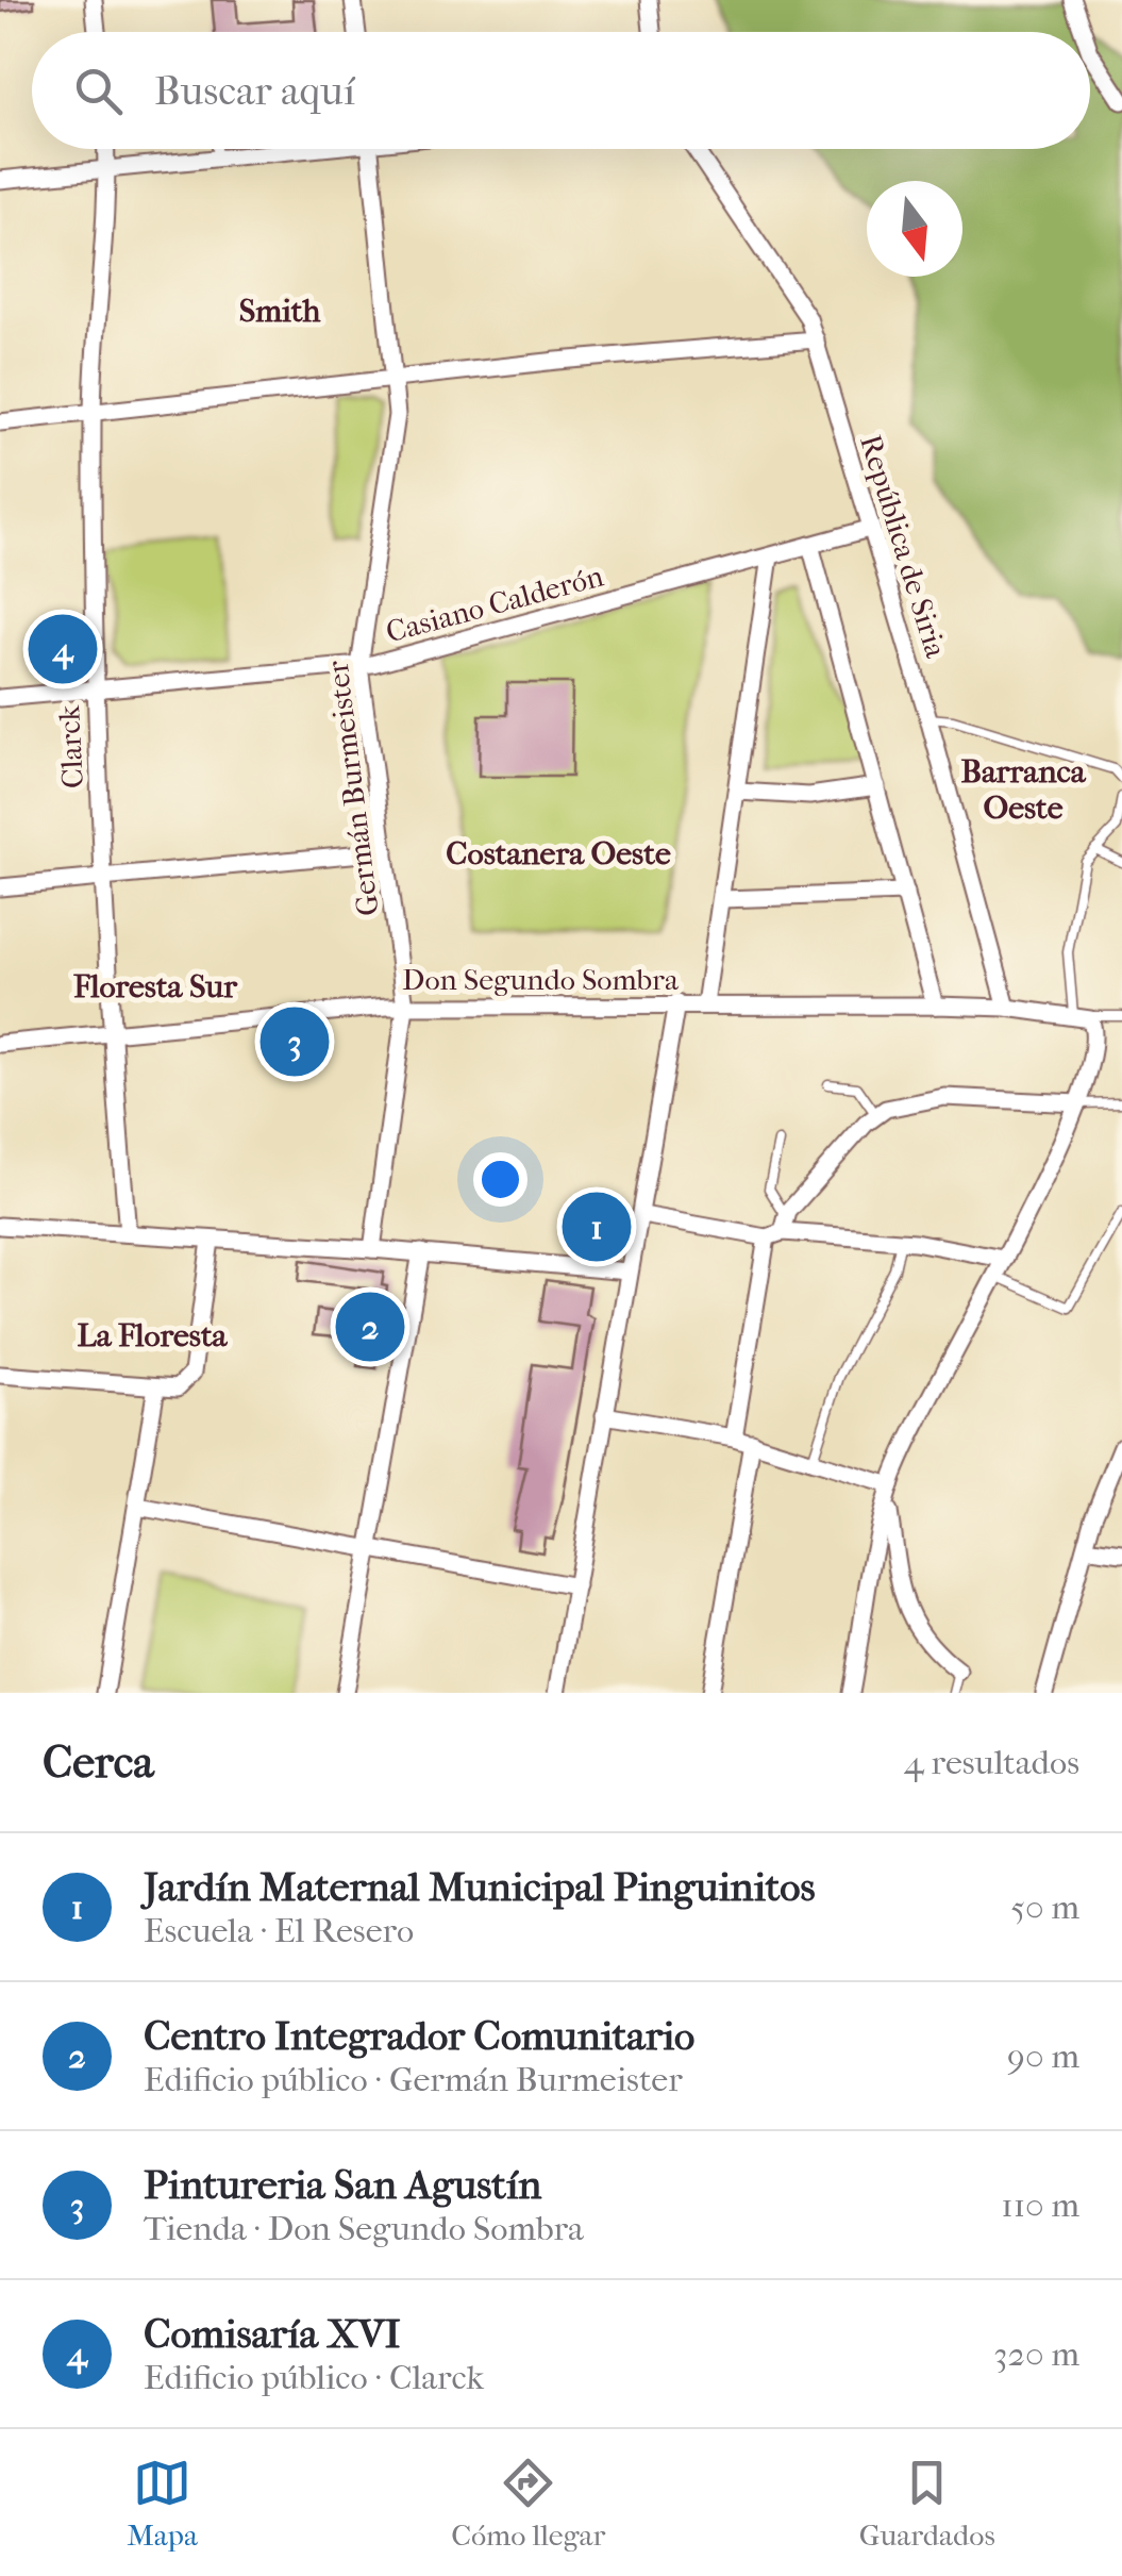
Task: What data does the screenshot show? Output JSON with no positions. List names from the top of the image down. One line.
{"streets":{"street":["República de Siria","Casiano Calderón","Clarck","Germán Burmeister","Don Segundo Sombra"]},"crossings":[["República de Siria","Casiano Calderón"],["República de Siria","Don Segundo Sombra"],["Casiano Calderón","Clarck"],["Casiano Calderón","Germán Burmeister"],["Clarck","Don Segundo Sombra"],["Germán Burmeister","Don Segundo Sombra"]],"districts":["Smith","Barranca Oeste","Costanera Oeste","Floresta Sur","La Floresta"],"north":"bottom","page":{"search":"Buscar aquí","pins":["4","3","1","2"],"heading":["Cerca","4 resultados"],"list":[{"mark":"1","name":"Jardín Maternal Municipal Pinguinitos","note":"Escuela · El Resero","value":"50 m"},{"mark":"2","name":"Centro Integrador Comunitario","note":"Edificio público · Germán Burmeister","value":"90 m"},{"mark":"3","name":"Pintureria San Agustín","note":"Tienda · Don Segundo Sombra","value":"110 m"},{"mark":"4","name":"Comisaría XVI","note":"Edificio público · Clarck","value":"320 m"}],"nav":["Mapa","Cómo llegar","Guardados"]}}
